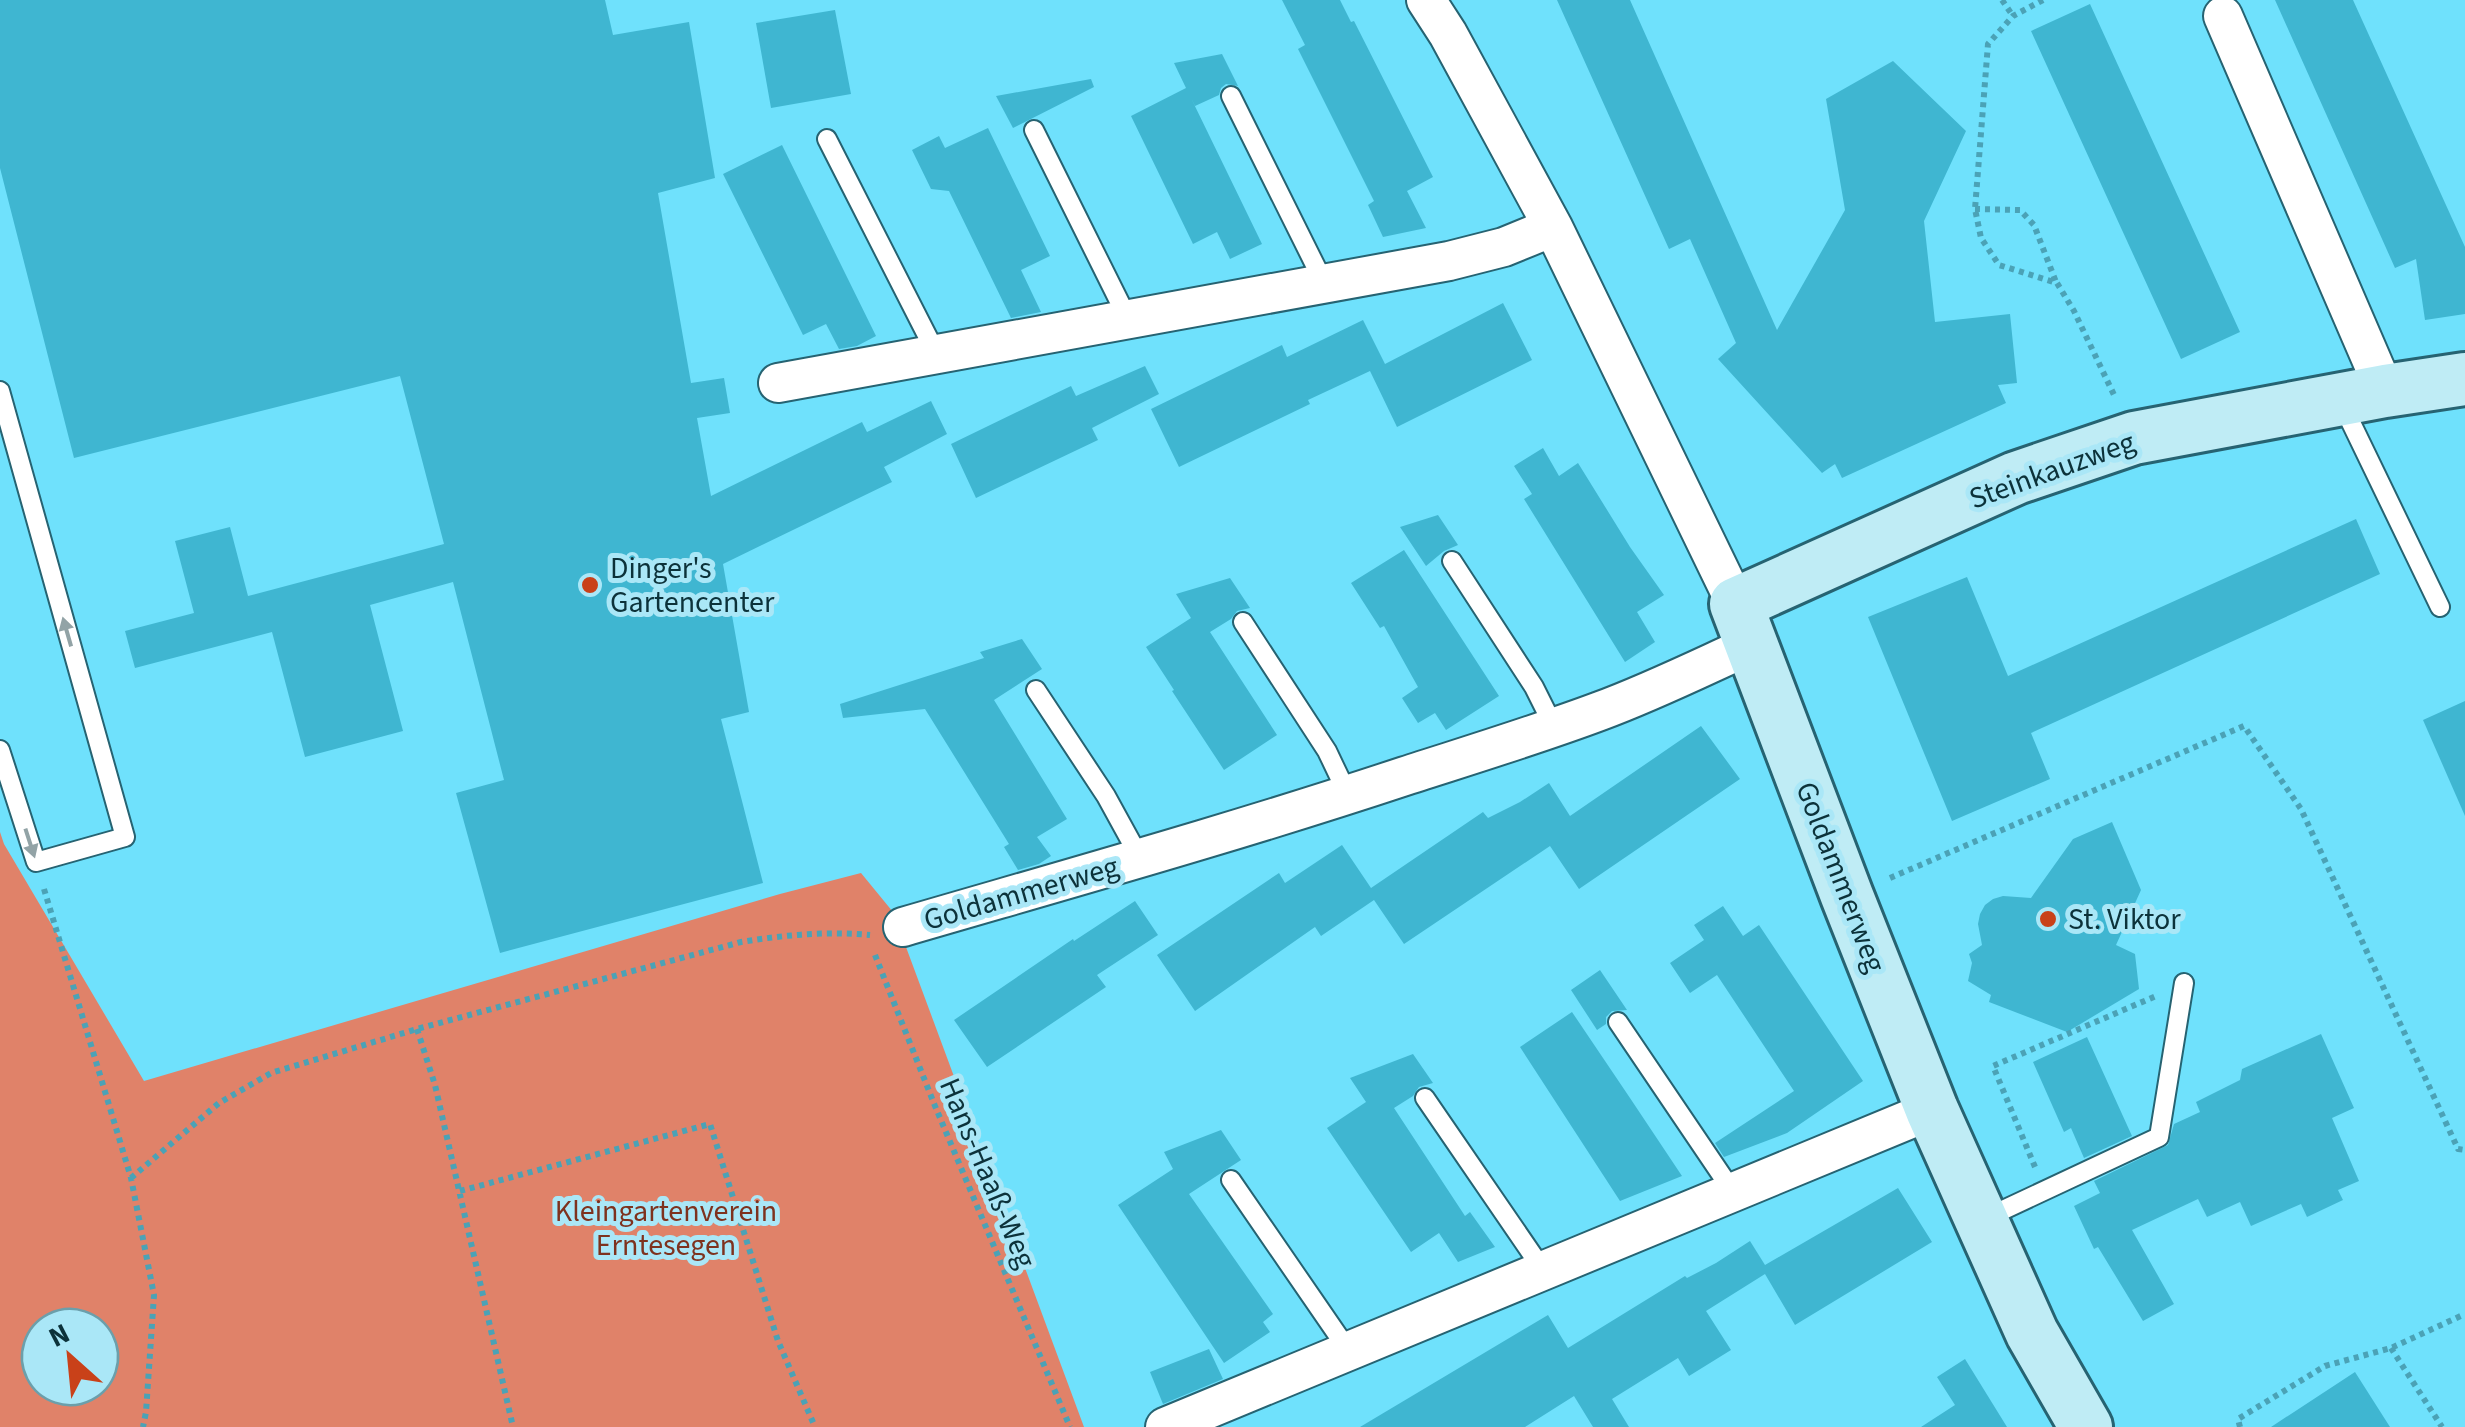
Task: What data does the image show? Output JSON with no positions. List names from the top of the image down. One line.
{"streets":{"street":["Steinkauzweg","Goldammerweg"],"path":["Hans-Haaß-Weg"]},"crossings":[["Steinkauzweg","Goldammerweg"]],"parks":["Kleingartenverein Erntesegen"],"places":["Dinger's Gartencenter","St. Viktor"],"north":"top left"}
